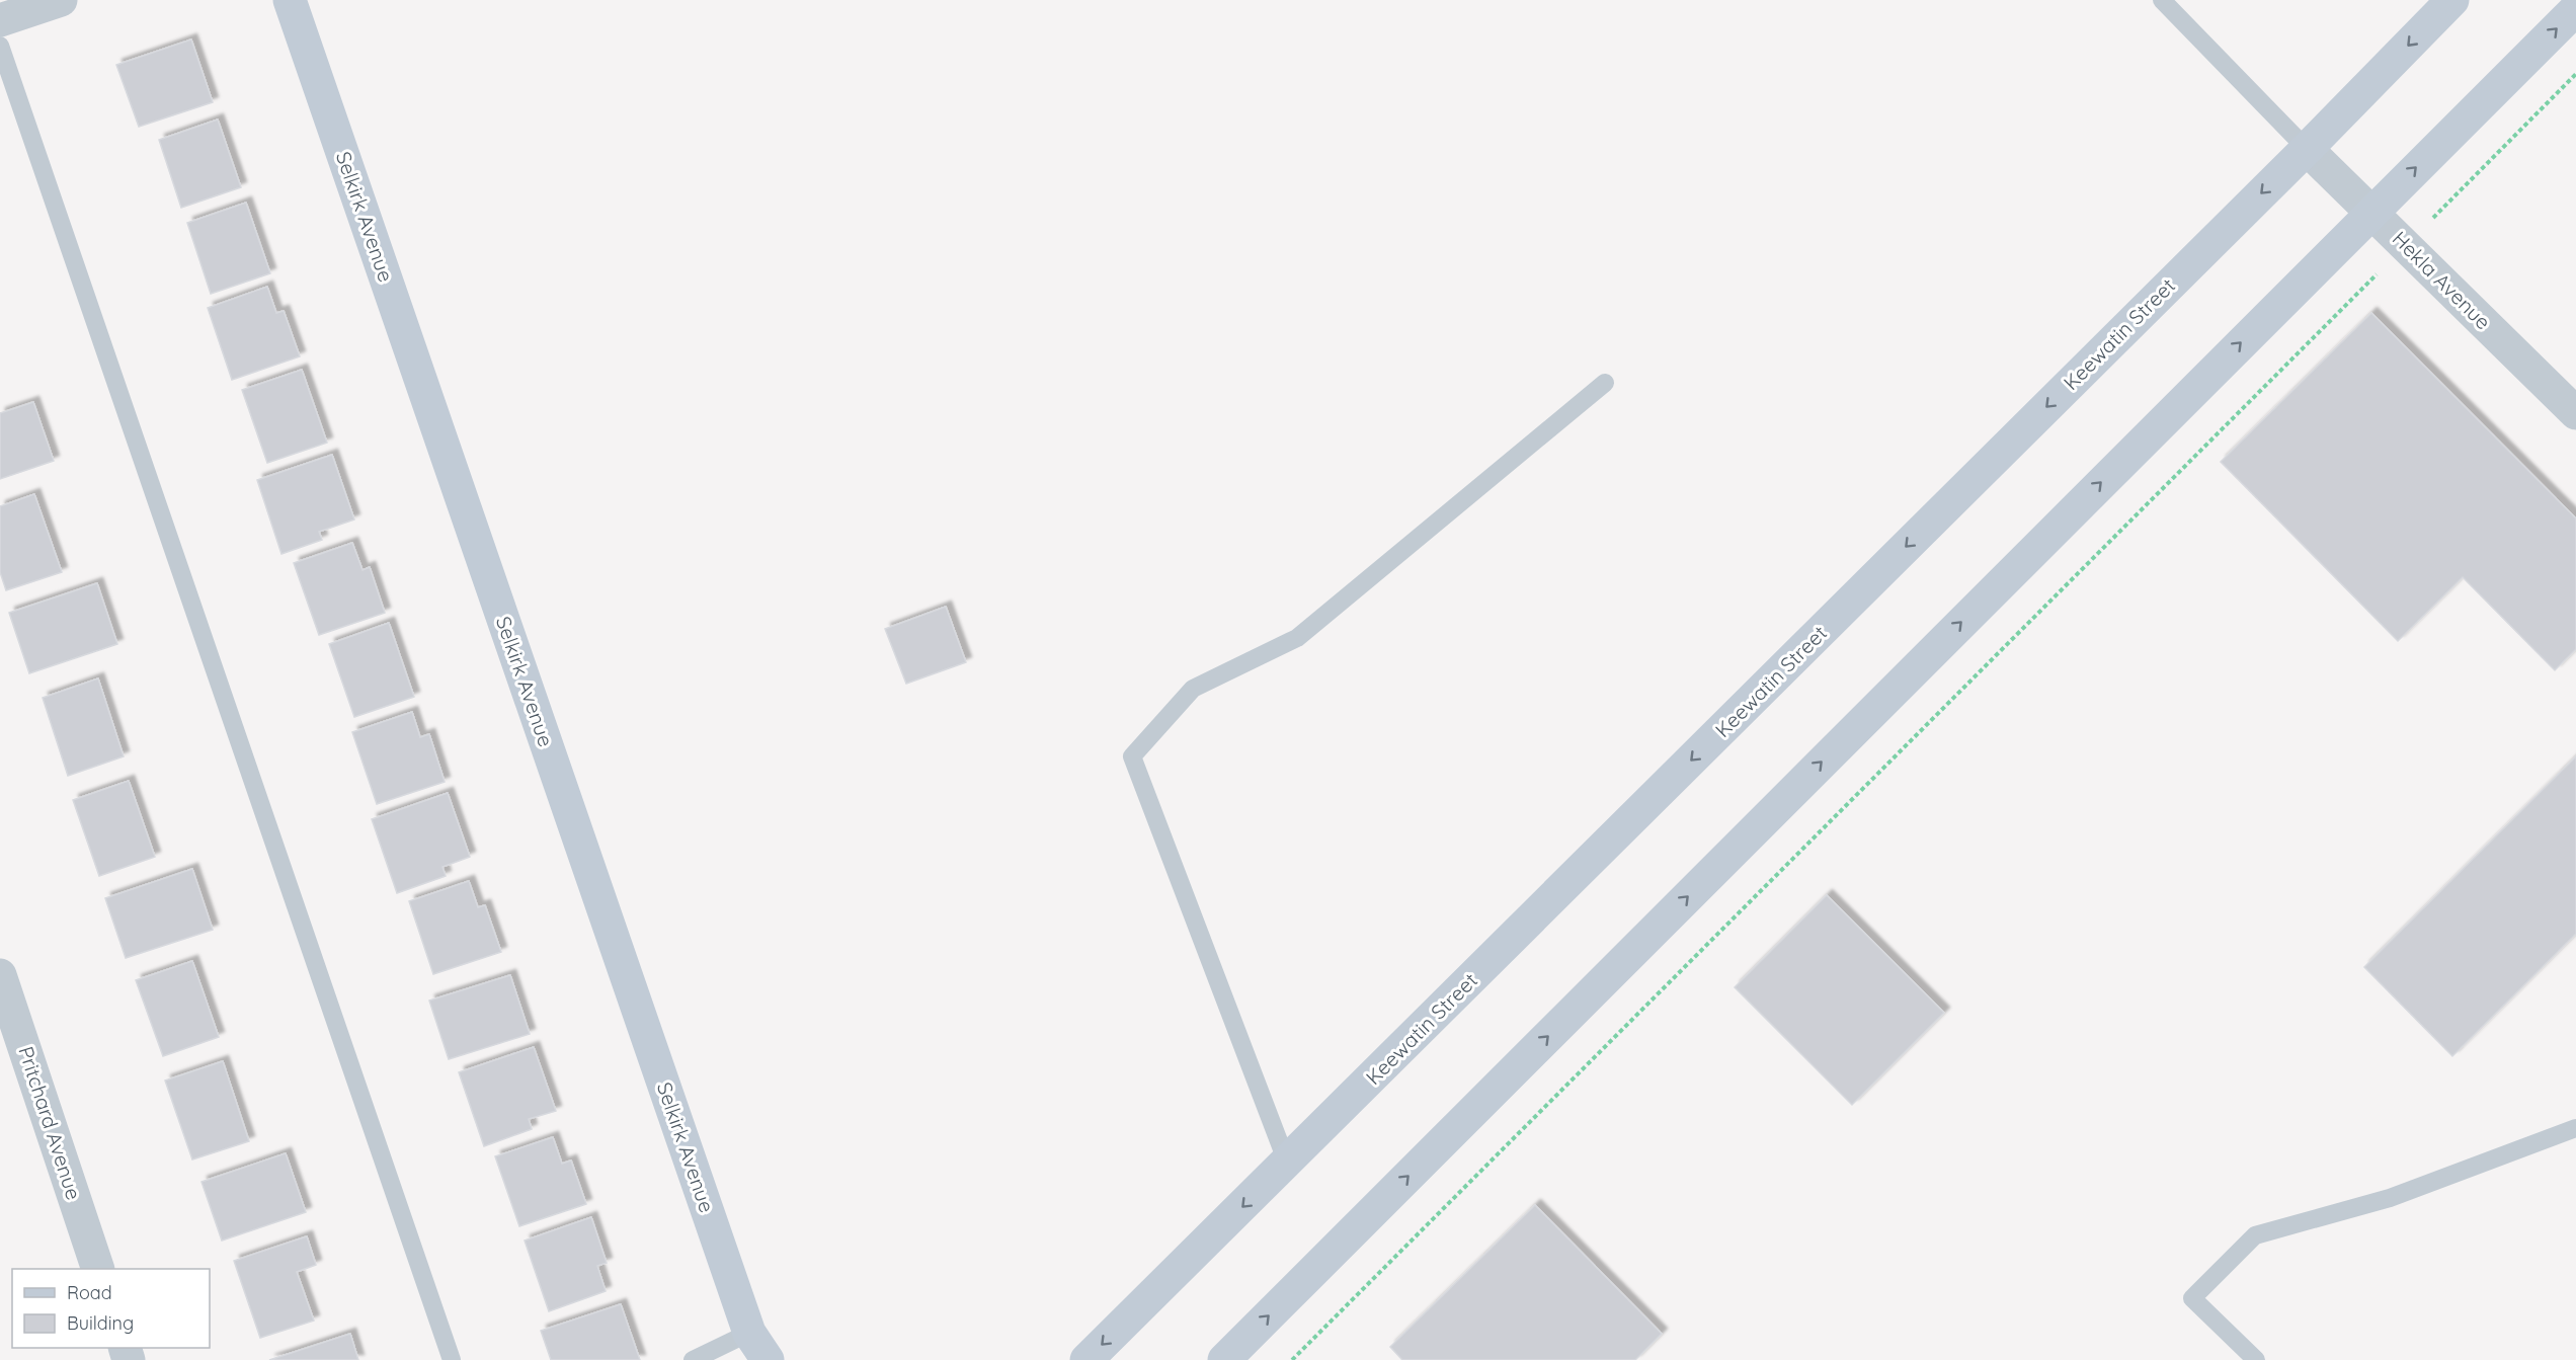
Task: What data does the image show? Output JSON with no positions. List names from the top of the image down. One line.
{"streets":{"main road":["Selkirk Avenue","Keewatin Street"],"street":["Hekla Avenue","Pritchard Avenue"]},"crossings":[["Hekla Avenue","Keewatin Street"]],"legend":["Road","Building"]}
